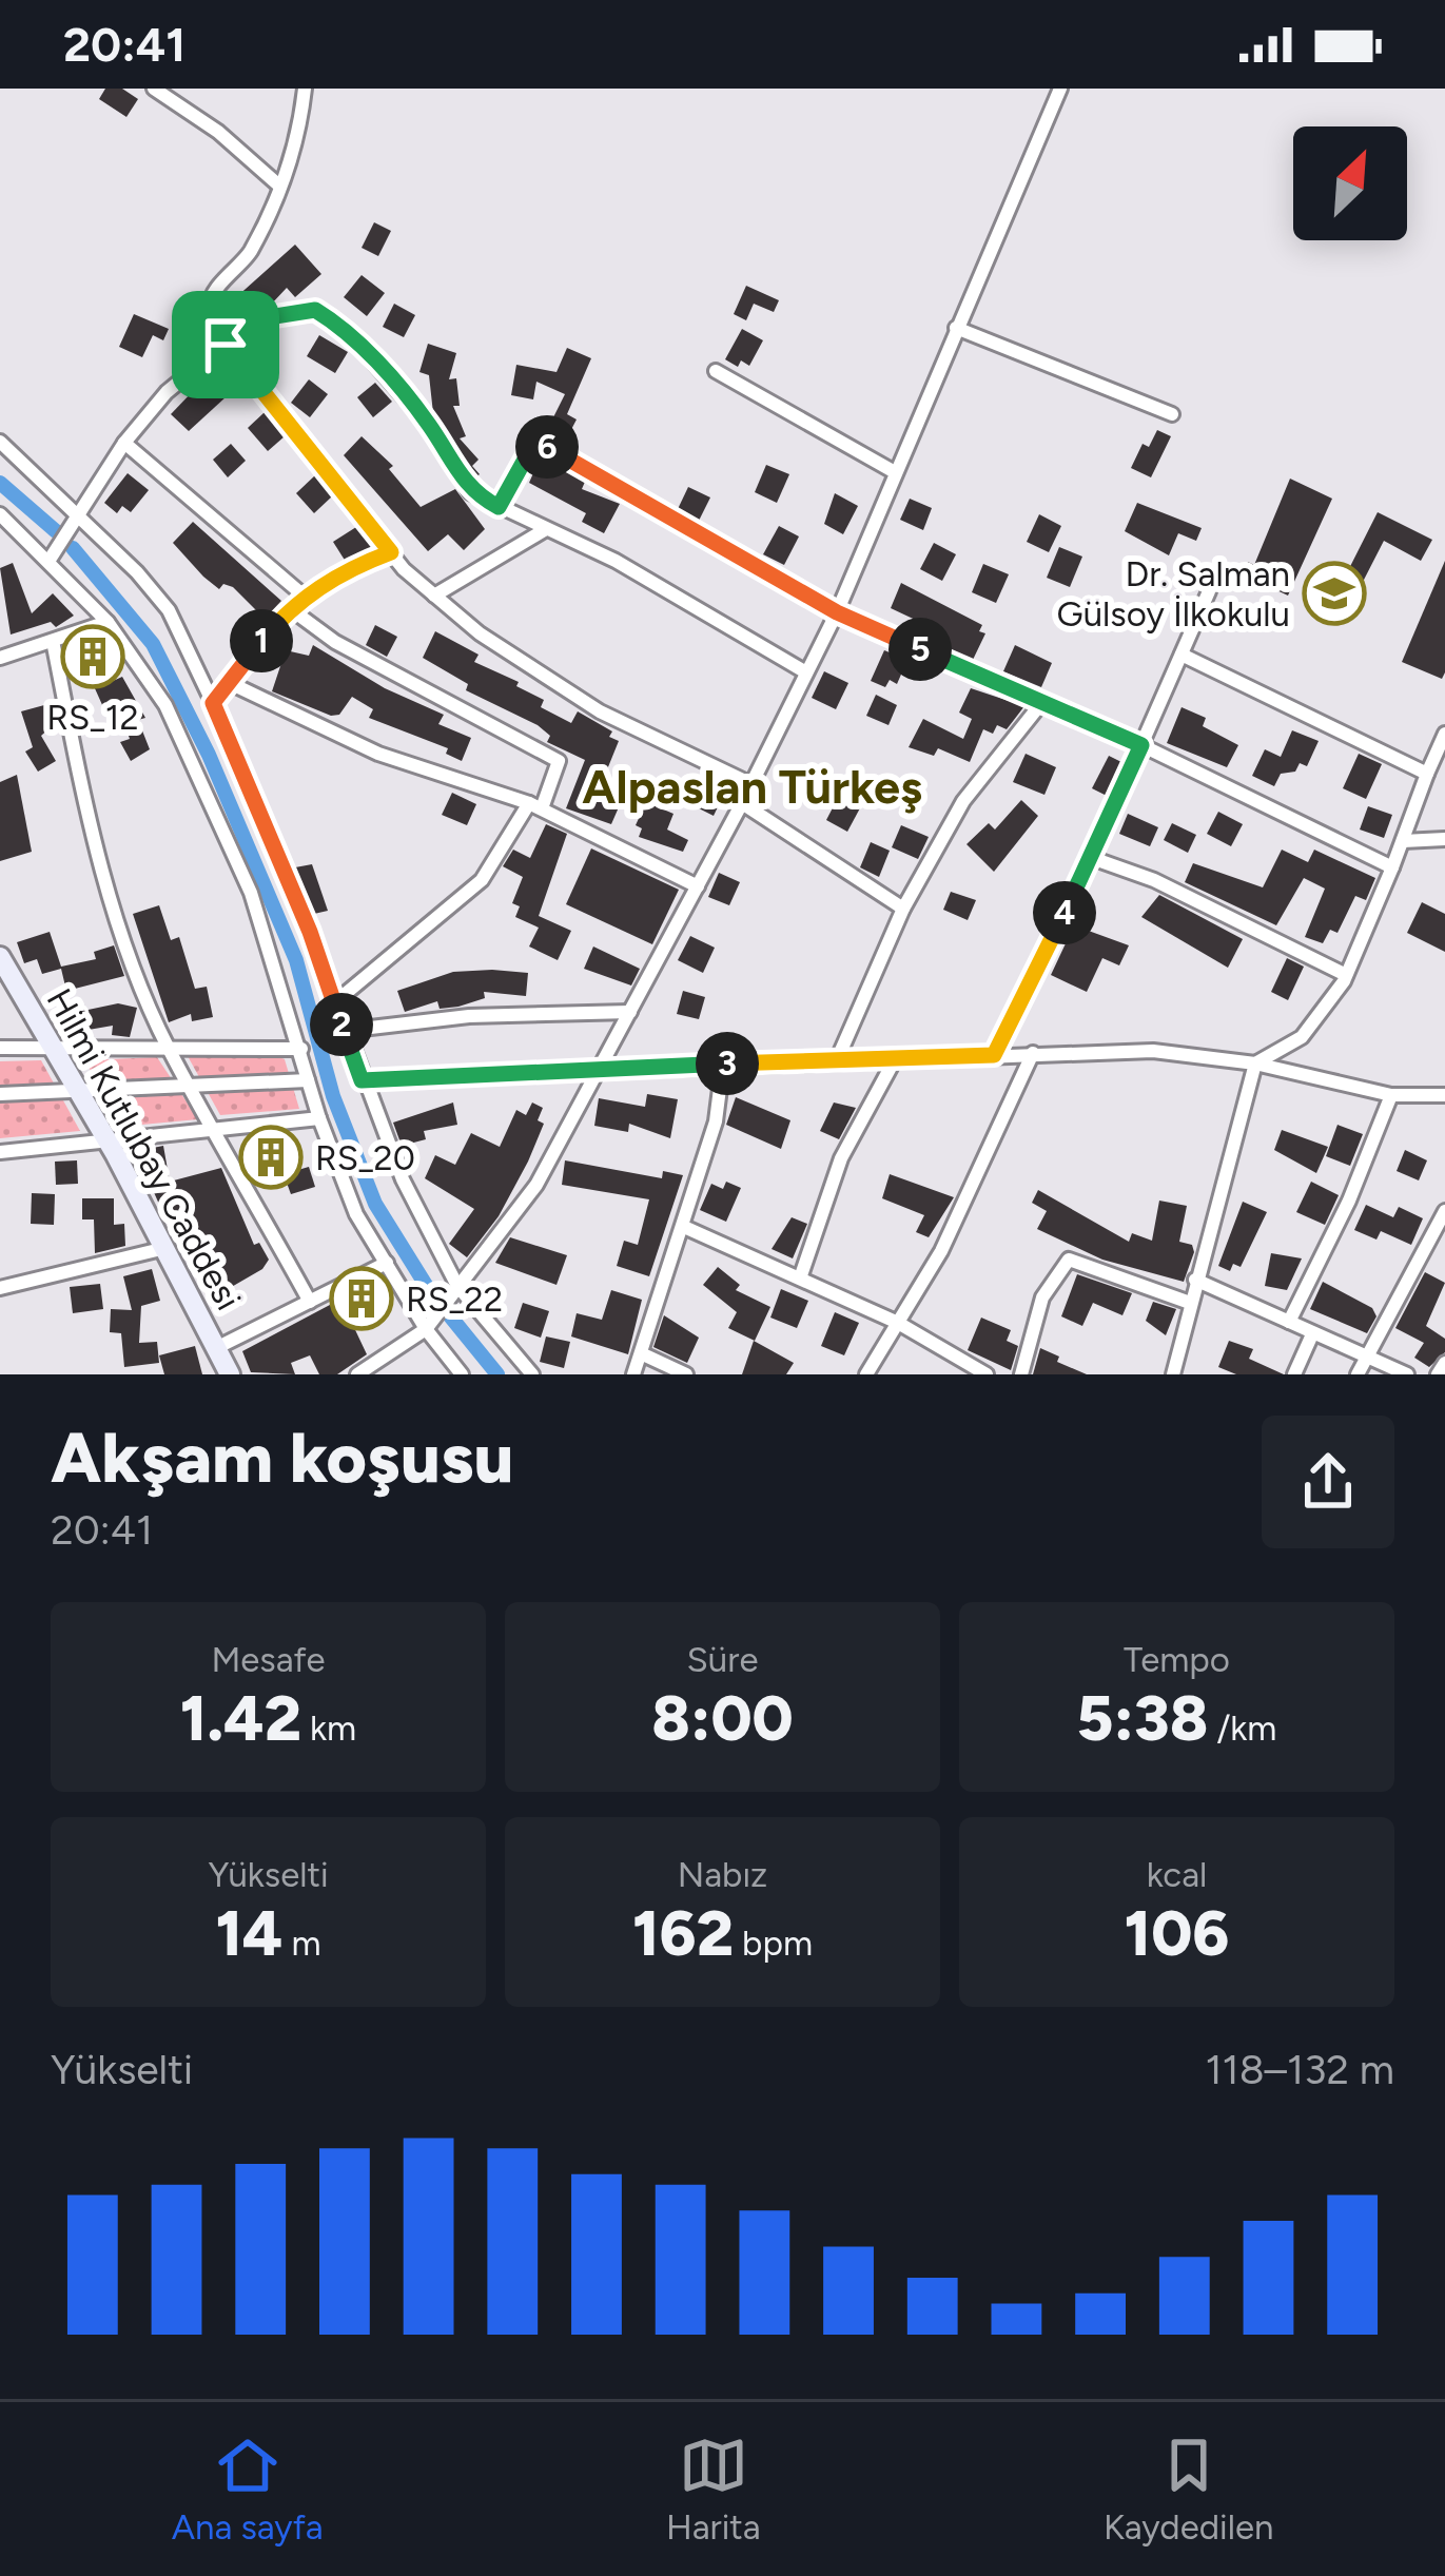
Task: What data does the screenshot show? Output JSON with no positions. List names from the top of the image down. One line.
{"streets":{"street":["Hilmi Kutlubay Caddesi"]},"districts":["Alpaslan Türkeş"],"places":{"school or university":["Dr. Salman Gülsoy İlkokulu"],"building":["RS_12","RS_20","RS_22"]},"north":"top right","page":{"status":"20:41","pins":["6","1","5","4","2","3"],"heading":["Akşam koşusu","20:41"],"stats":[["Mesafe","1.42 km"],["Süre","8:00"],["Tempo","5:38 /km"],["Yükselti","14 m"],["Nabız","162 bpm"],["kcal","106"]],"chart":["Yükselti","118–132 m"],"tabs":["Ana sayfa","Harita","Kaydedilen"]}}
